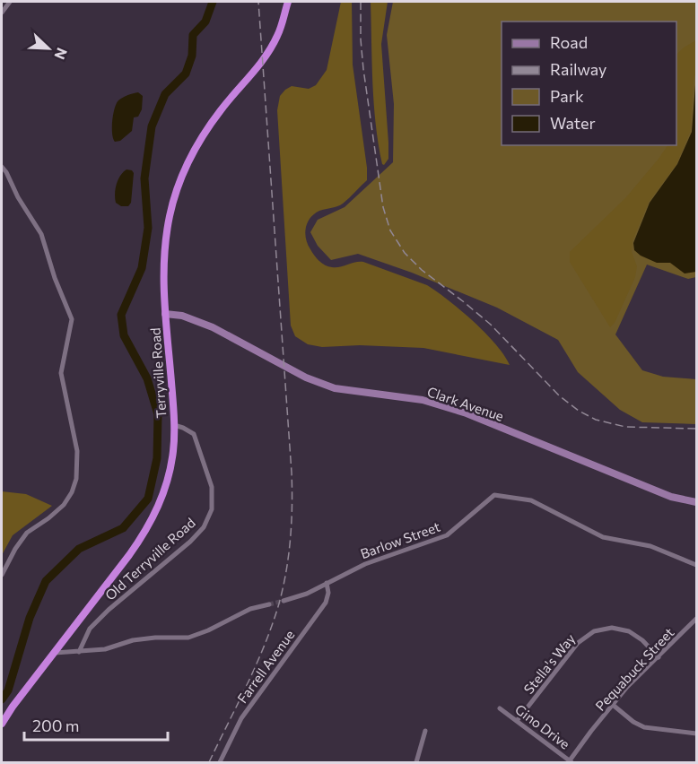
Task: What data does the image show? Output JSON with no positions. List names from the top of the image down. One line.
{"streets":{"highway":["Terryville Road"],"main road":["Clark Avenue"],"street":["Barlow Street","Old Terryville Road","Stella's Way","Farrell Avenue","Pequabuck Street","Gino Drive"]},"crossings":[["Terryville Road","Clark Avenue"],["Terryville Road","Old Terryville Road"],["Barlow Street","Farrell Avenue"],["Stella's Way","Pequabuck Street"],["Stella's Way","Gino Drive"],["Pequabuck Street","Gino Drive"]],"legend":["Road","Railway","Park","Water"],"scale_bar":"200 m","north":"bottom right"}
